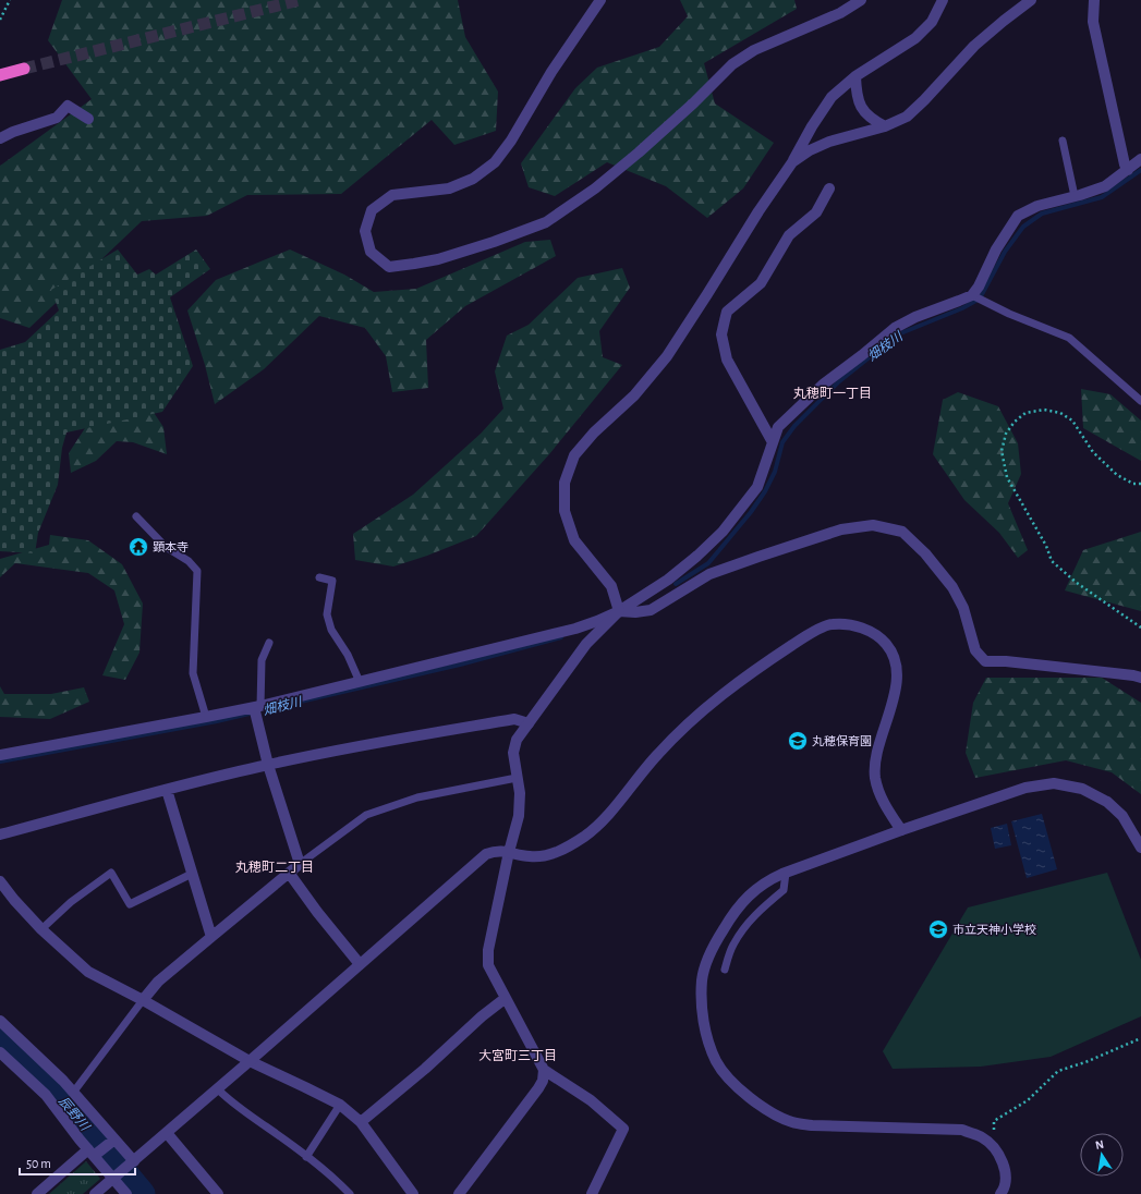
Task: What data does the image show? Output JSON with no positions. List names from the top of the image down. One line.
{"districts":["丸穂町一丁目","丸穂町二丁目","大宮町三丁目"],"water":["畑枝川","辰野川"],"places":{"temple":["顕本寺"],"school or university":["丸穂保育園","市立天神小学校"]},"scale_bar":"50 m","north":"top"}
